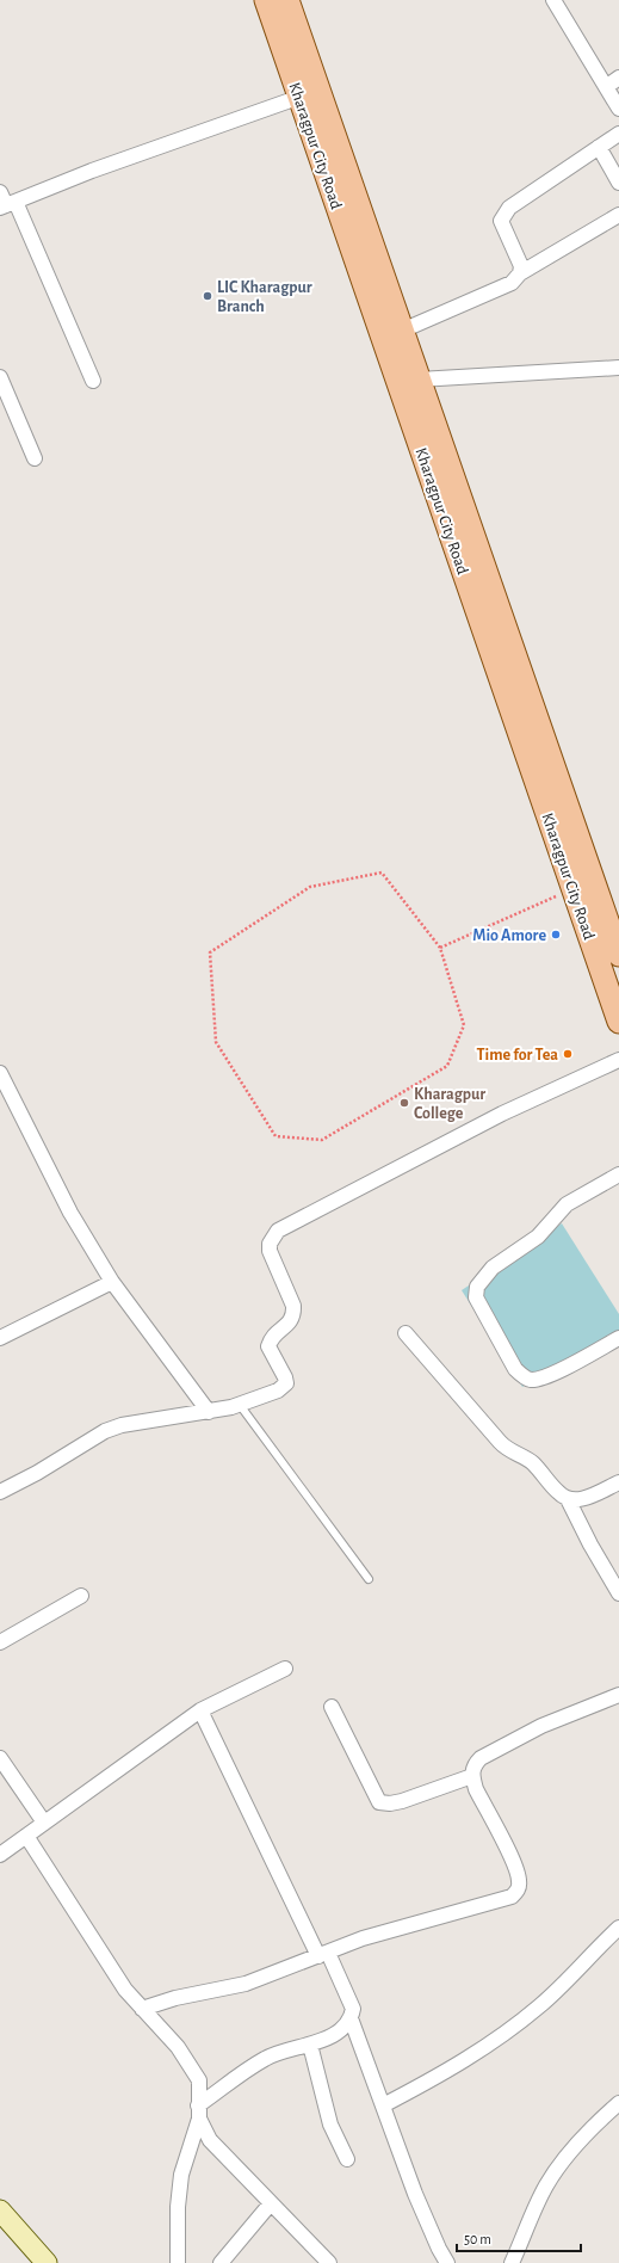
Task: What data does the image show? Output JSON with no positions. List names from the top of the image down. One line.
{"streets":{"main road":["Kharagpur City Road"]},"places":["LIC Kharagpur Branch","Mio Amore","Time for Tea","Kharagpur College"],"scale_bar":"50 m"}
